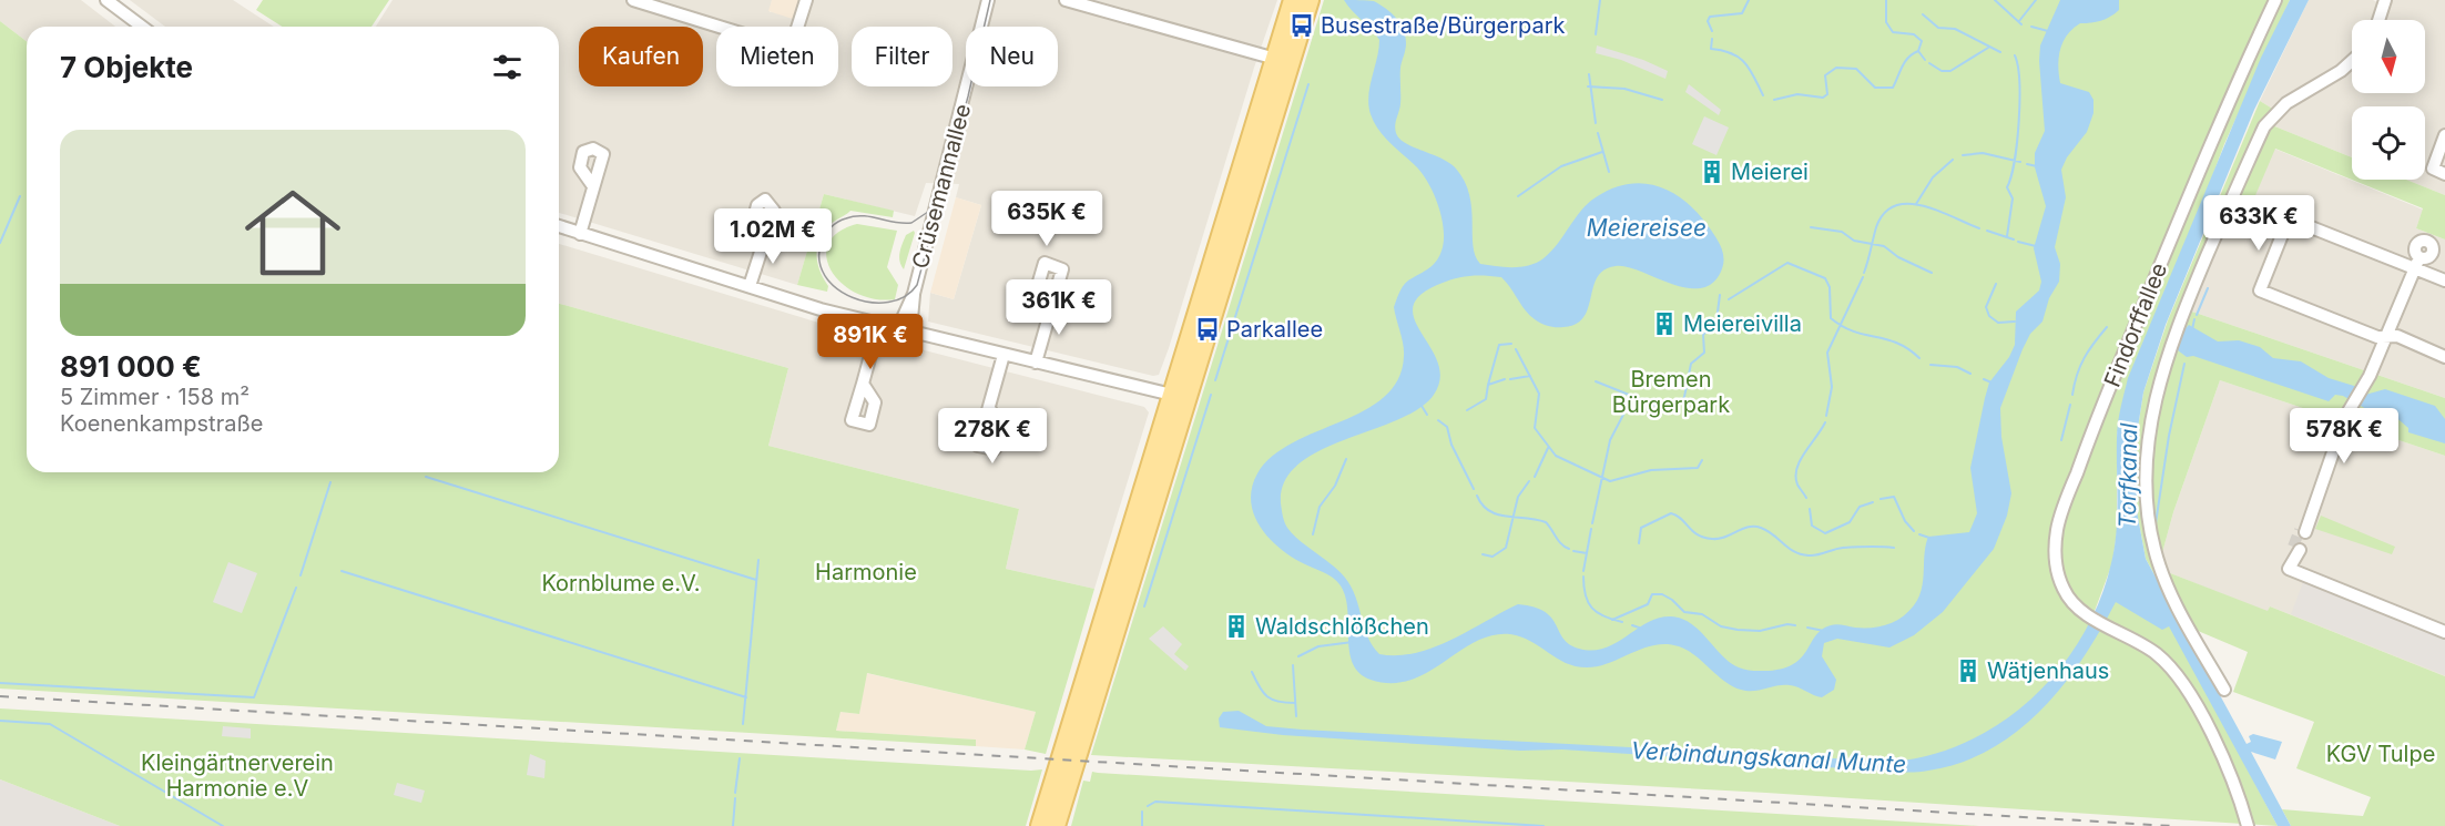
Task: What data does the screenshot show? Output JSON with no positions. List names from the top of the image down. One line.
{"streets":{"street":["Crüsemannallee","Findorffallee"]},"water":["Meiereisee","Torfkanal","Verbindungskanal Munte"],"parks":["Bremen Bürgerpark","Harmonie","Kornblume e.V.","KGV Tulpe","Kleingärtnerverein Harmonie e.V"],"places":{"bus stop":["Busestraße/Bürgerpark","Parkallee"],"building":["Meierei","Meiereivilla","Waldschlößchen","Wätjenhaus"]},"north":"bottom","page":{"chip":["Kaufen","Mieten","Filter","Neu"],"heading":"7 Objekte","list":[{"name":"891 000 €","note":"5 Zimmer · 158 m² · Koenenkampstraße"}],"price":["635K €","633K €","1.02M €","361K €","891K €","278K €","578K €"]}}
